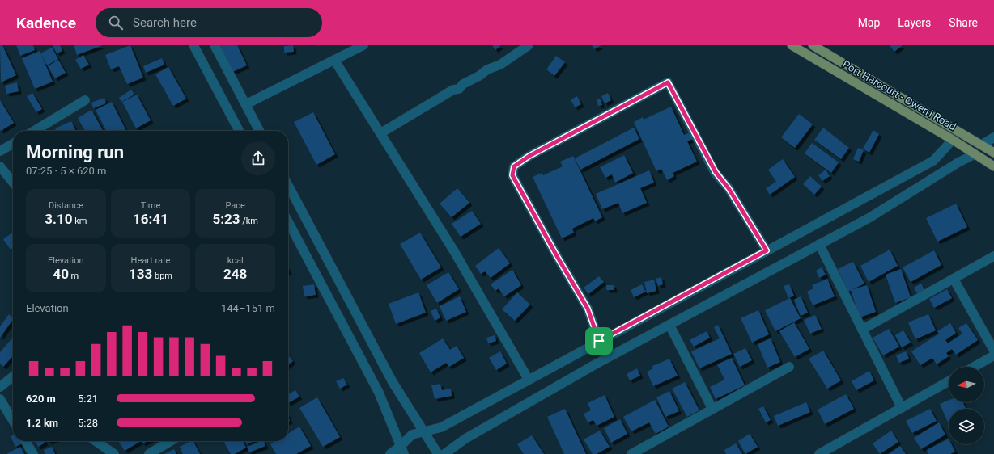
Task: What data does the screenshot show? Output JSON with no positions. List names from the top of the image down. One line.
{"streets":{"main road":["Port Harcourt - Owerri Road"]},"north":"left","page":{"header":"Kadence","search":"Search here","nav":["Map","Layers","Share"],"heading":["Morning run","07:25 · 5 × 620 m"],"stats":[["Distance","3.10 km"],["Time","16:41"],["Pace","5:23 /km"],["Elevation","40 m"],["Heart rate","133 bpm"],["kcal","248"]],"chart":["Elevation","144–151 m"],"list":[{"name":"620 m","note":"5:21"},{"name":"1.2 km","note":"5:28"}]}}
